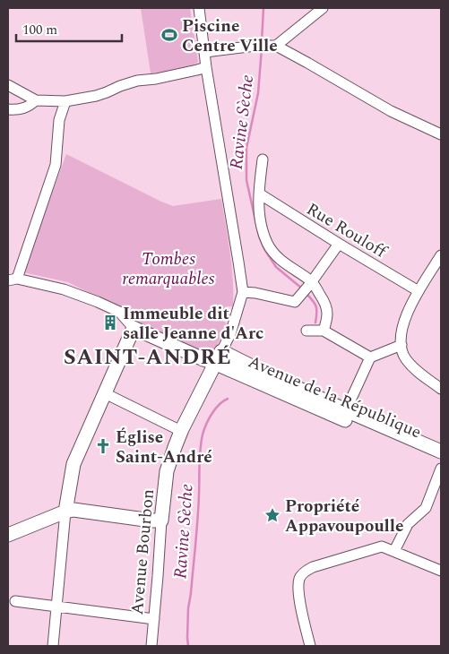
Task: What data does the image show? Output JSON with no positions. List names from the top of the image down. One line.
{"streets":{"main road":["Avenue de la République","Avenue Bourbon"],"street":["Rue Rouloff"]},"crossings":[["Avenue de la République","Avenue Bourbon"]],"districts":["SAINT-ANDRÉ"],"water":["Ravine Sèche"],"parks":["Tombes remarquables"],"places":{"sports":["Piscine Centre Ville"],"building":["Immeuble dit salle Jeanne d'Arc"],"church":["Église Saint-André"],"place":["Propriété Appavoupoulle"]},"scale_bar":"100 m"}
